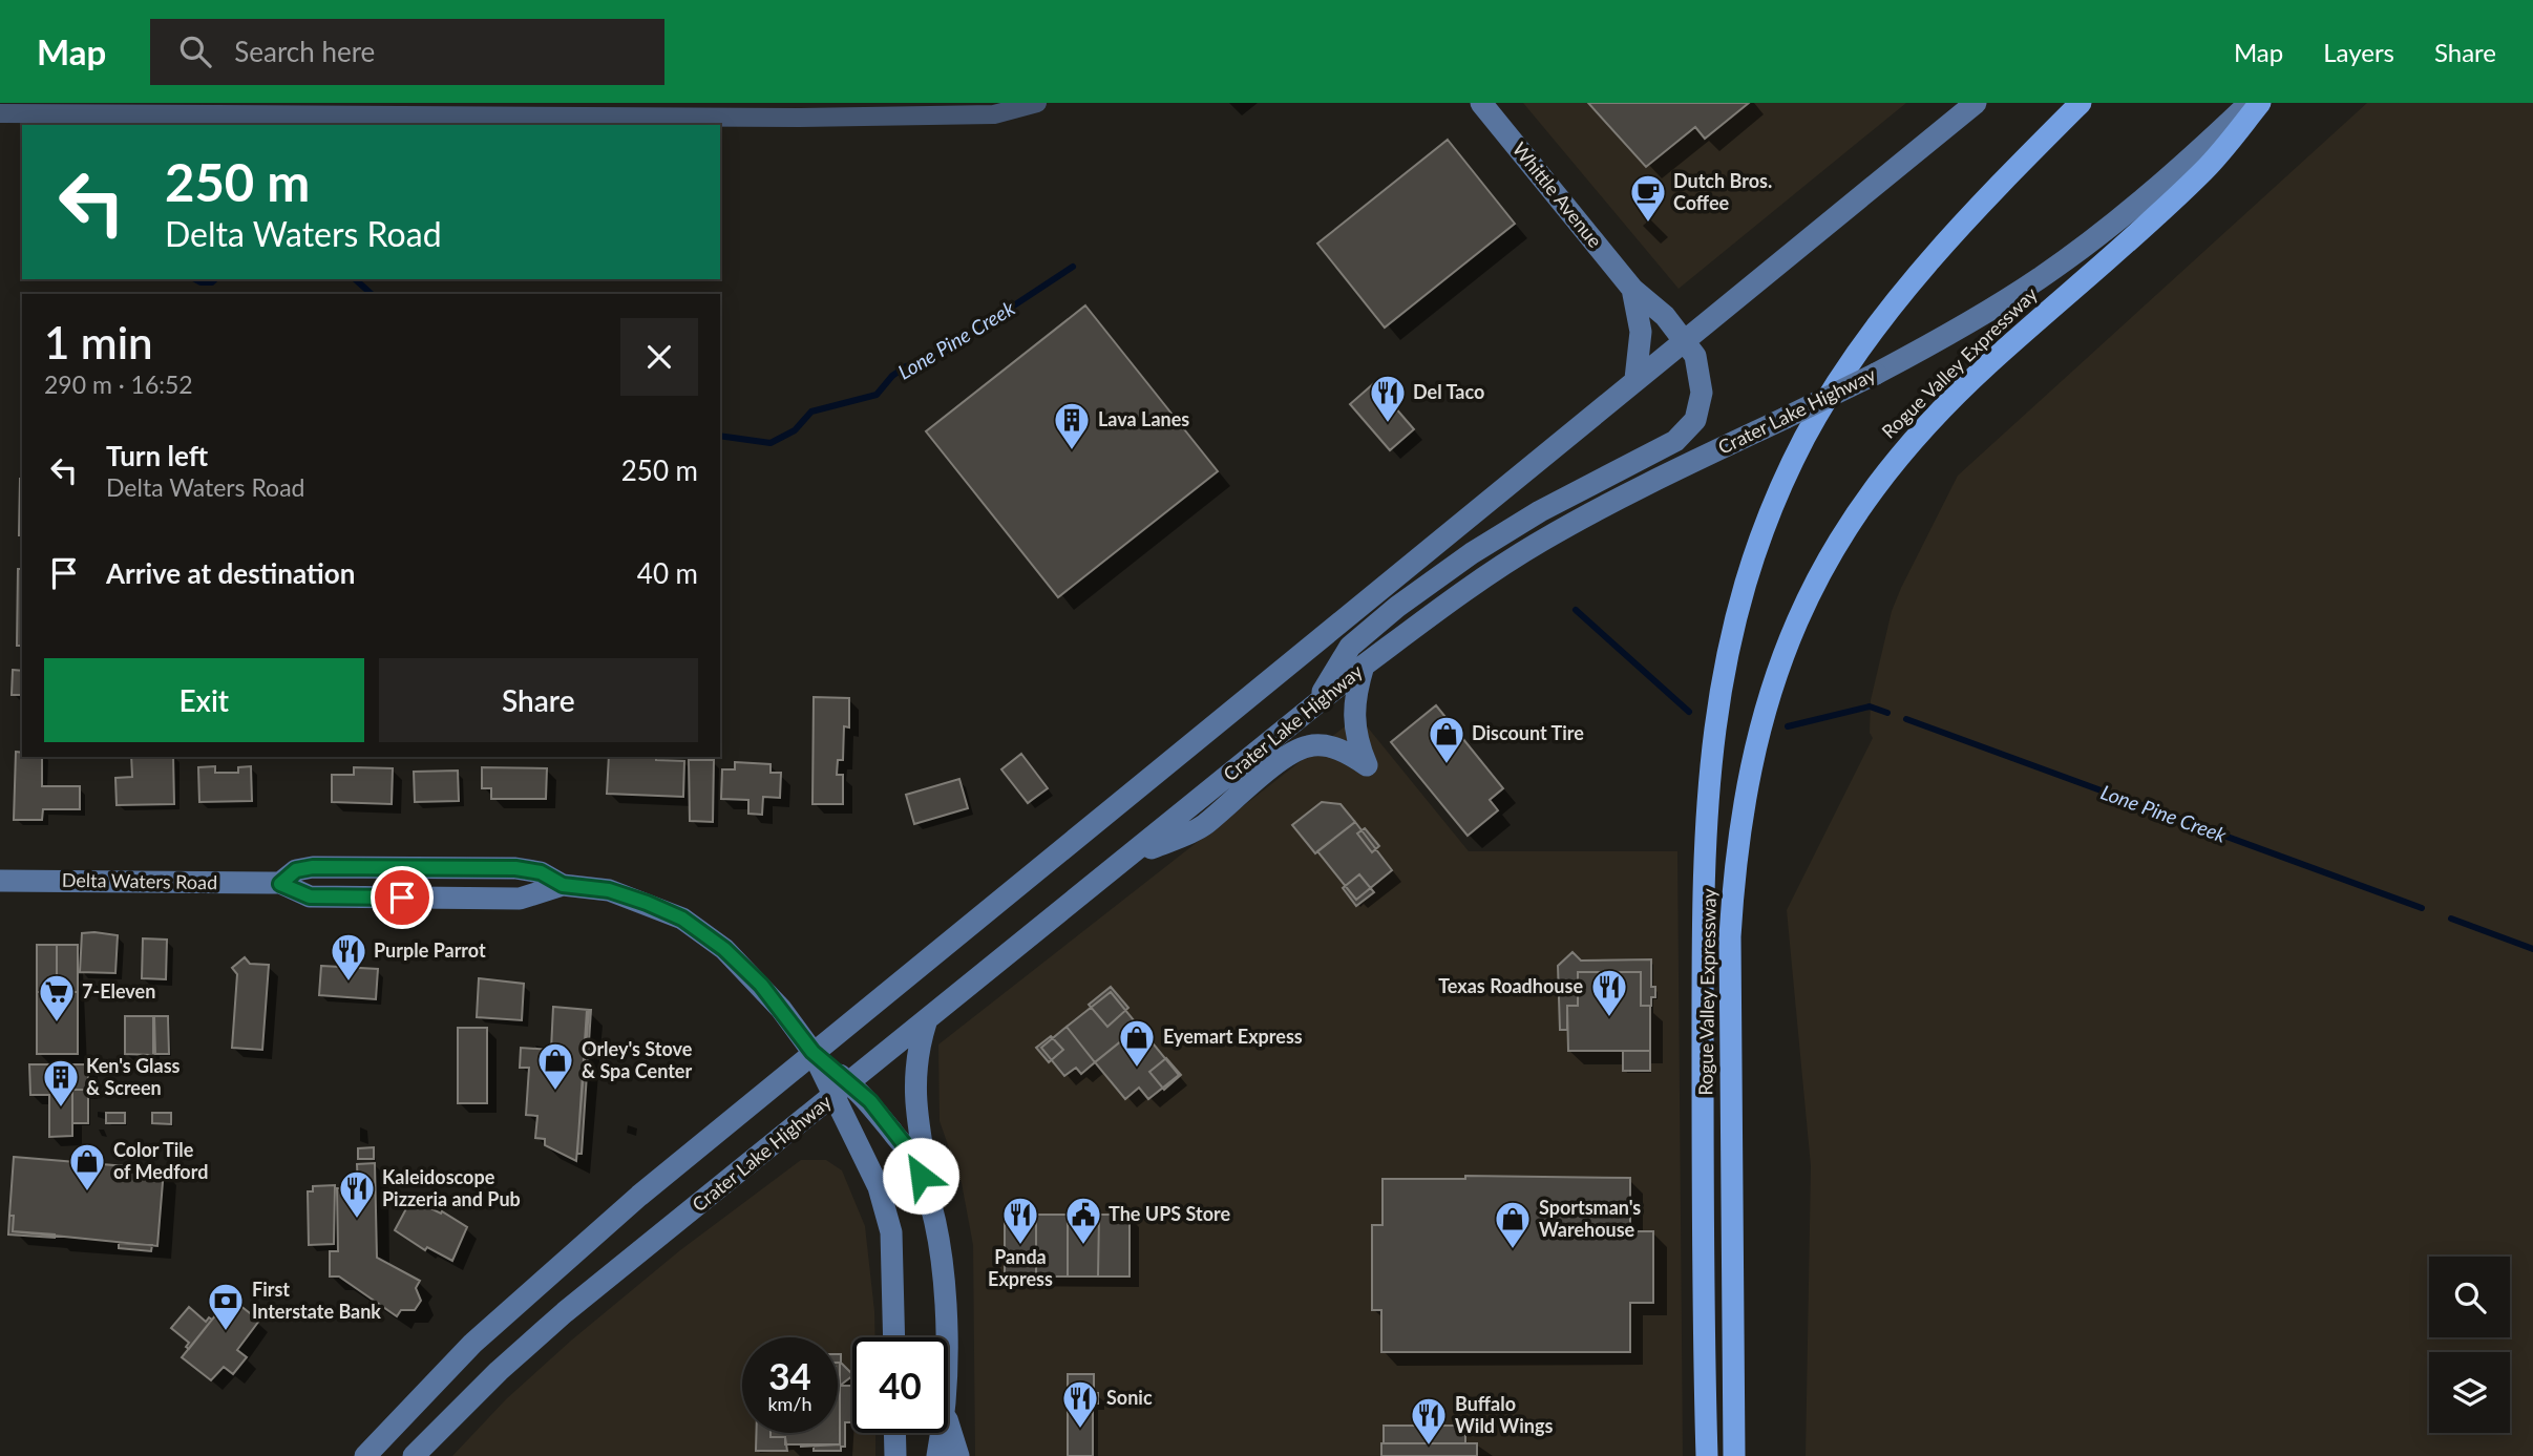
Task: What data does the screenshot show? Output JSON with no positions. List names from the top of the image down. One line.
{"streets":{"highway":["Rogue Valley Expressway"],"main road":["Whittle Avenue","Crater Lake Highway","Delta Waters Road"]},"crossings":[["Whittle Avenue","Crater Lake Highway"],["Crater Lake Highway","Delta Waters Road"]],"water":["Lone Pine Creek"],"places":{"cafe":["Dutch Bros. Coffee"],"restaurant":["Del Taco","Purple Parrot","Texas Roadhouse","Kaleidoscope Pizzeria and Pub","Panda Express","Sonic","Buffalo Wild Wings"],"building":["Lava Lanes","Ken's Glass & Screen"],"shop":["Discount Tire","Eyemart Express","Orley's Stove & Spa Center","Color Tile of Medford","Sportsman's Warehouse"],"supermarket":["7-Eleven"],"public building":["The UPS Store"],"bank":["First Interstate Bank"]},"page":{"header":"Map","search":"Search here","nav":["Map","Layers","Share"],"turn":["250 m","Delta Waters Road"],"heading":["1 min","290 m · 16:52"],"list":[{"name":"Turn left","note":"Delta Waters Road","value":"250 m"},{"name":"Arrive at destination","value":"40 m"}],"buttons":["Exit","Share"],"speed":"34 km/h","limit":"40"}}
